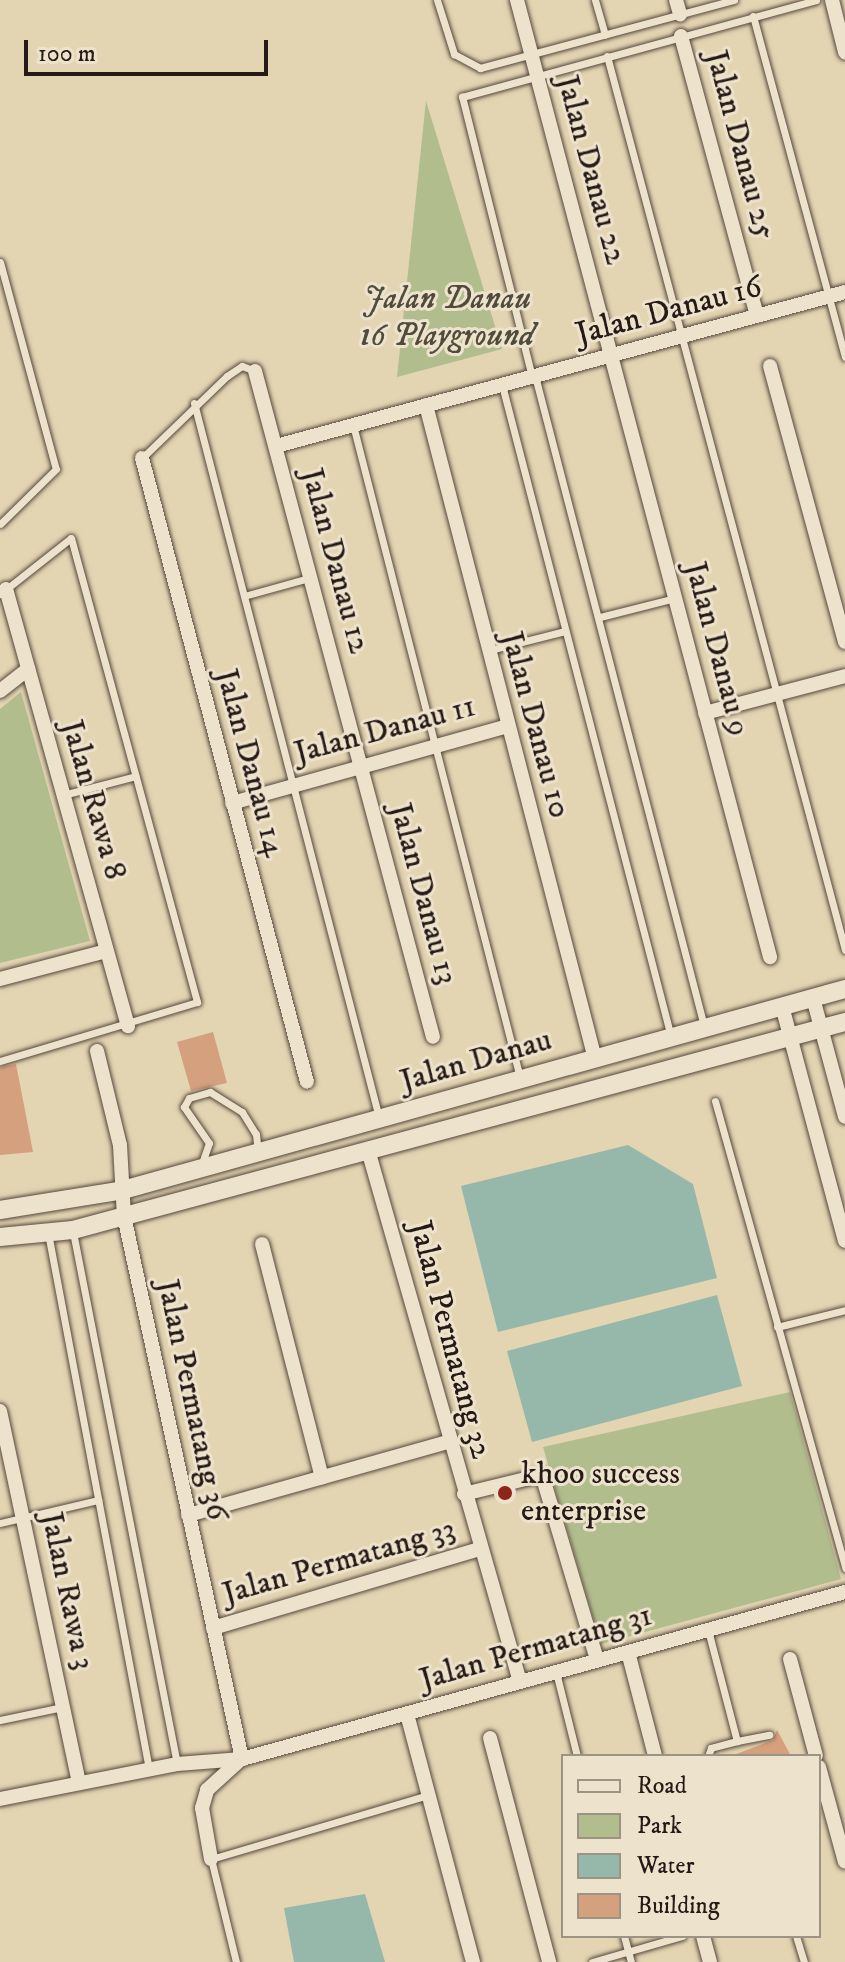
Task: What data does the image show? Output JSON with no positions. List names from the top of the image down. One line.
{"streets":{"street":["Jalan Danau 25","Jalan Danau 22","Jalan Danau 16","Jalan Danau 12","Jalan Danau 9","Jalan Danau 10","Jalan Danau 11","Jalan Danau 14","Jalan Rawa 8","Jalan Danau 13","Jalan Danau","Jalan Permatang 32","Jalan Permatang 36","Jalan Permatang 33","Jalan Rawa 3","Jalan Permatang 31"]},"crossings":[["Jalan Danau 25","Jalan Danau 16"],["Jalan Danau 22","Jalan Danau 16"],["Jalan Danau 22","Jalan Danau 9"],["Jalan Danau 16","Jalan Danau 12"],["Jalan Danau 16","Jalan Danau 9"],["Jalan Danau 16","Jalan Danau 10"],["Jalan Danau 12","Jalan Danau 11"],["Jalan Danau 12","Jalan Danau 13"],["Jalan Danau 10","Jalan Danau 11"],["Jalan Danau 10","Jalan Danau"],["Jalan Danau 11","Jalan Danau 14"],["Jalan Danau 11","Jalan Danau 13"],["Jalan Danau","Jalan Permatang 32"],["Jalan Danau","Jalan Permatang 36"],["Jalan Permatang 32","Jalan Permatang 33"],["Jalan Permatang 32","Jalan Permatang 31"],["Jalan Permatang 36","Jalan Permatang 33"],["Jalan Permatang 36","Jalan Permatang 31"],["Jalan Rawa 3","Jalan Permatang 31"]],"parks":["Jalan Danau 16 Playground"],"places":["khoo success enterprise"],"legend":["Road","Park","Water","Building"],"scale_bar":"100 m"}
